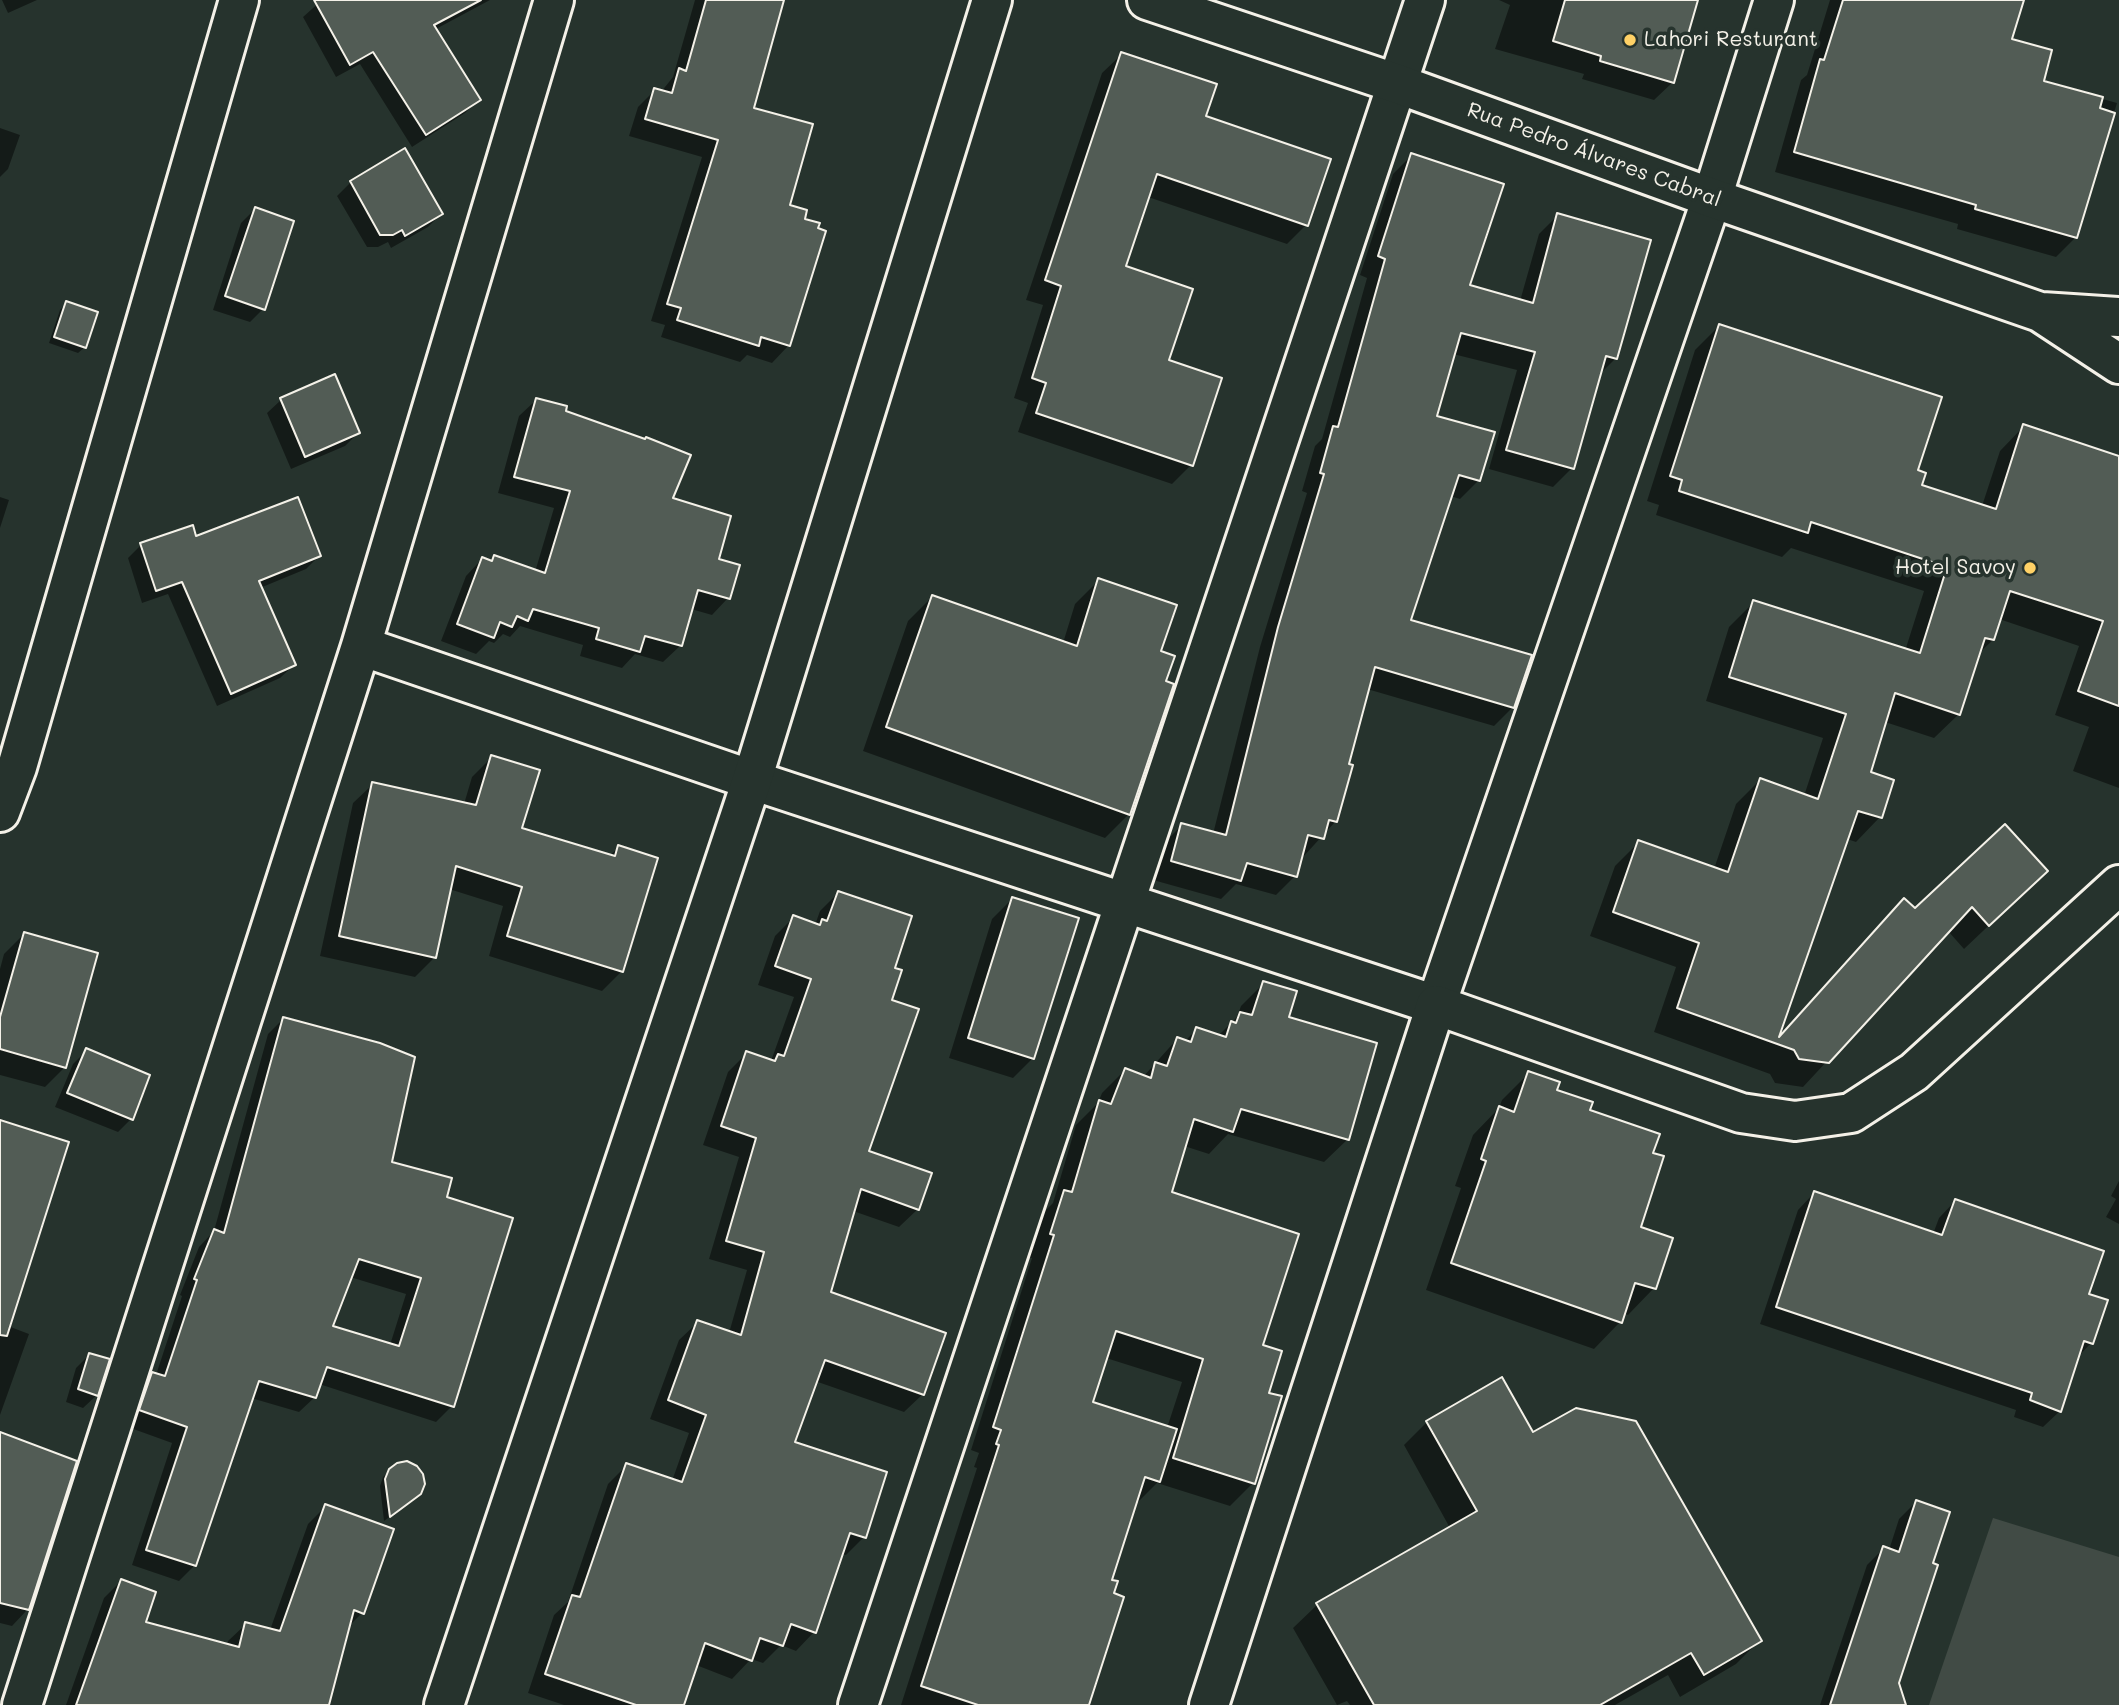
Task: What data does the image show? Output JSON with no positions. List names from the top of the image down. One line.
{"streets":{"street":["Rua Pedro Álvares Cabral"]},"places":["Lahori Resturant","Hotel Savoy"]}
